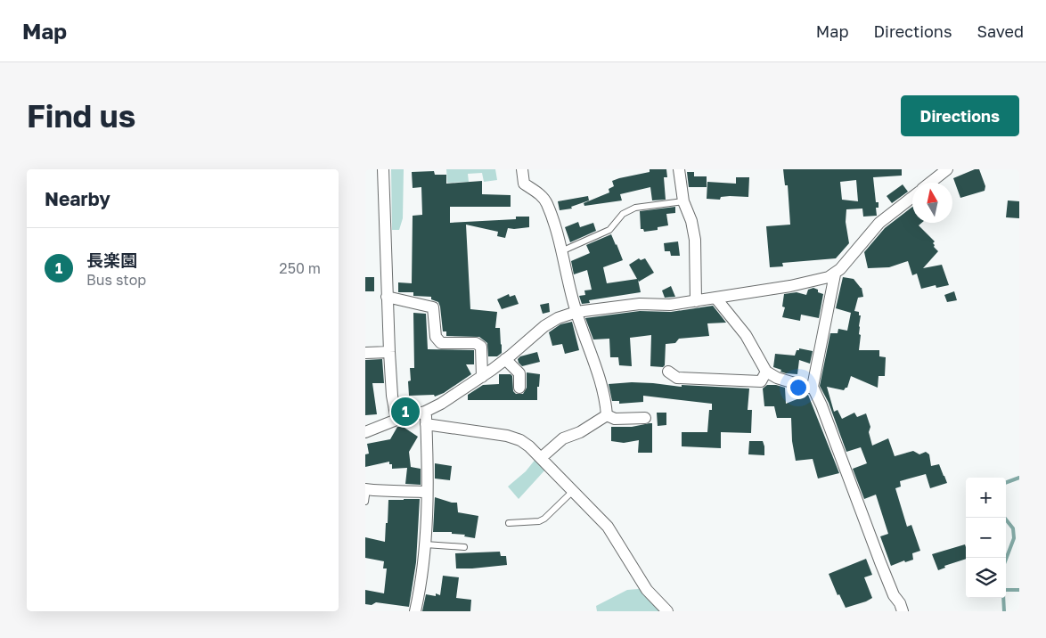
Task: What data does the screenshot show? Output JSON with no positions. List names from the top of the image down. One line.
{"north":"top","page":{"header":"Map","nav":["Map","Directions","Saved"],"buttons":"Directions","title":"Find us","heading":"Nearby","list":[{"mark":"1","name":"長楽園","note":"Bus stop","value":"250 m"}],"pins":"1","map_buttons":["+","−"]}}
